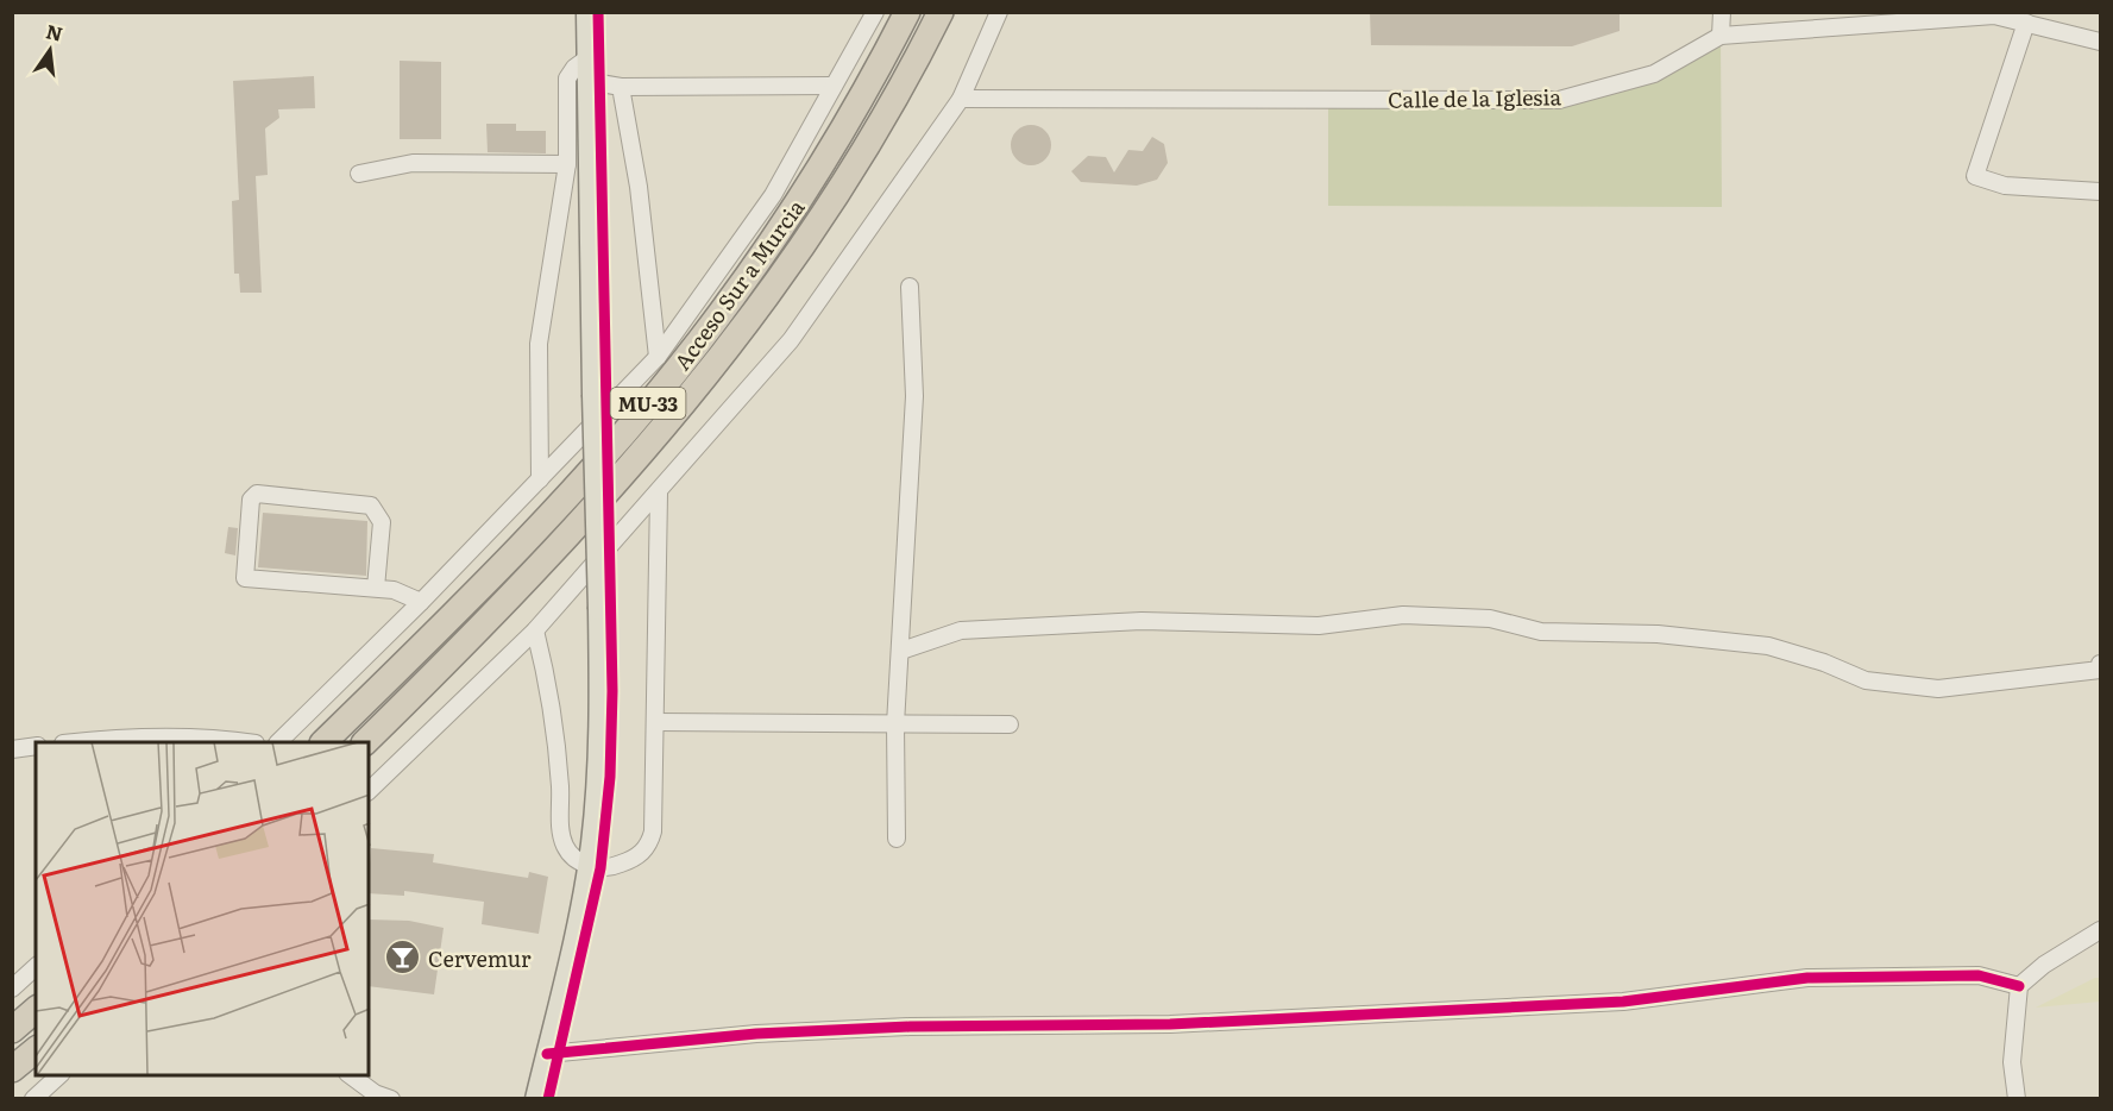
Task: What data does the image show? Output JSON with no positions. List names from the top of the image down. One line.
{"streets":{"highway":["Acceso Sur a Murcia","MU-33"],"street":["Calle de la Iglesia"]},"places":{"bar":["Cervemur"]},"north":"top"}
